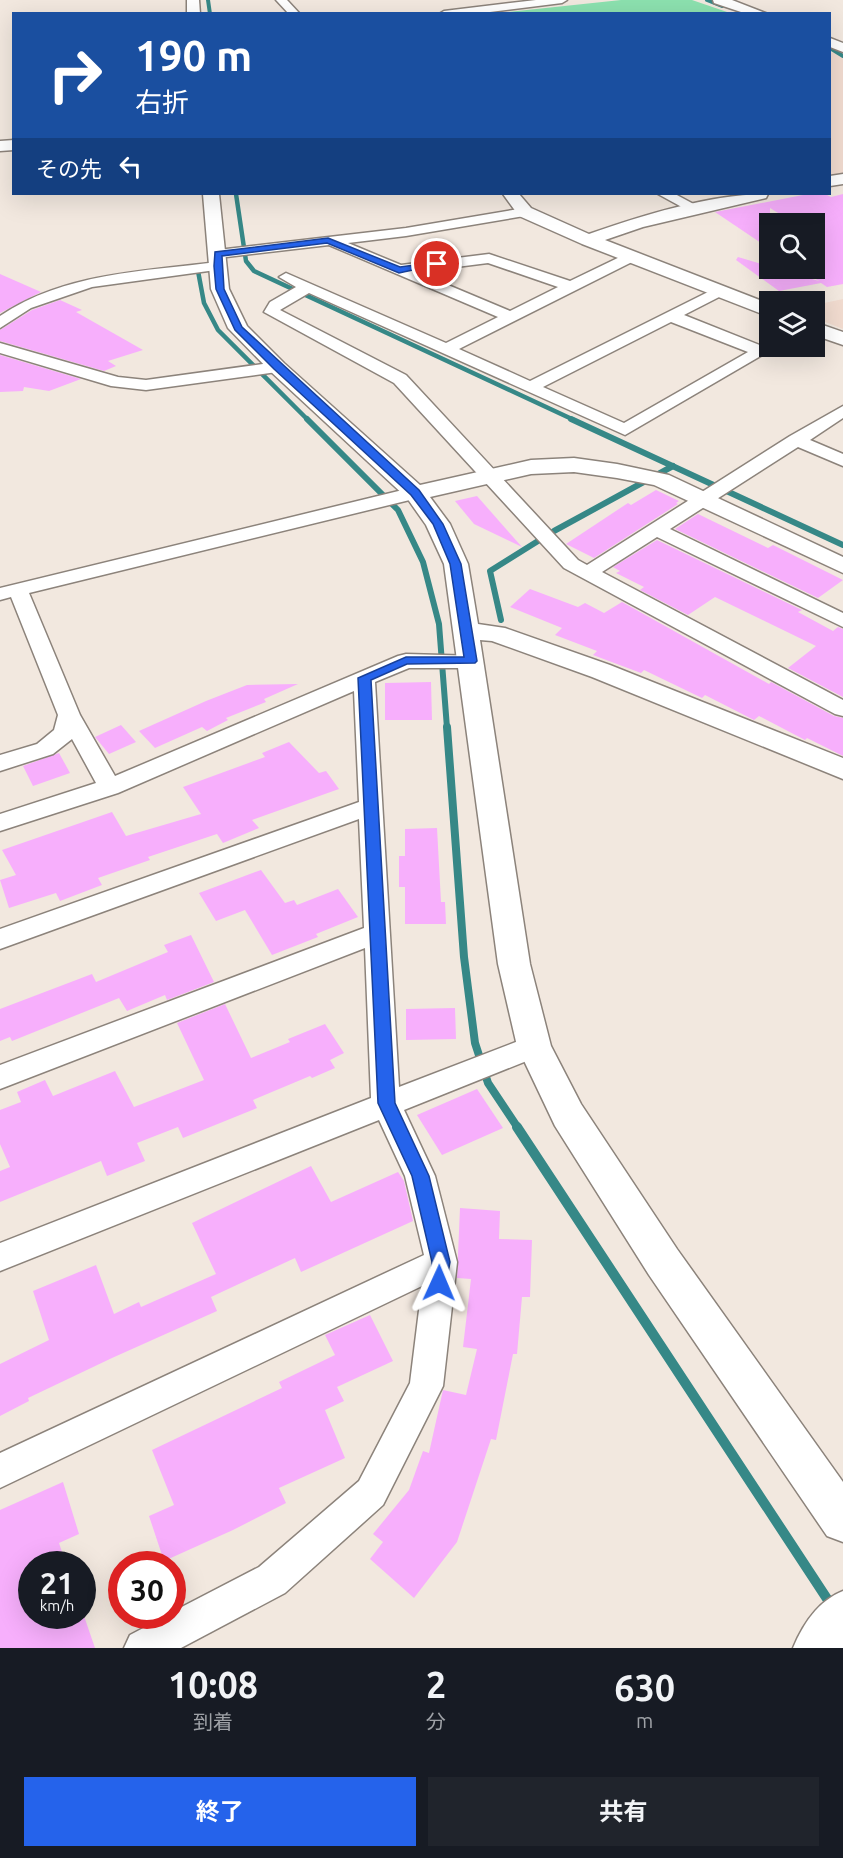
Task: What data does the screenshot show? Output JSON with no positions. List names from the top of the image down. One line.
{"page":{"turn":["190 m","右折"],"then":"その先","speed":"21 km/h","limit":"30","eta":["10:08","到着","2","分","630","m"],"buttons":["終了","共有"]}}
